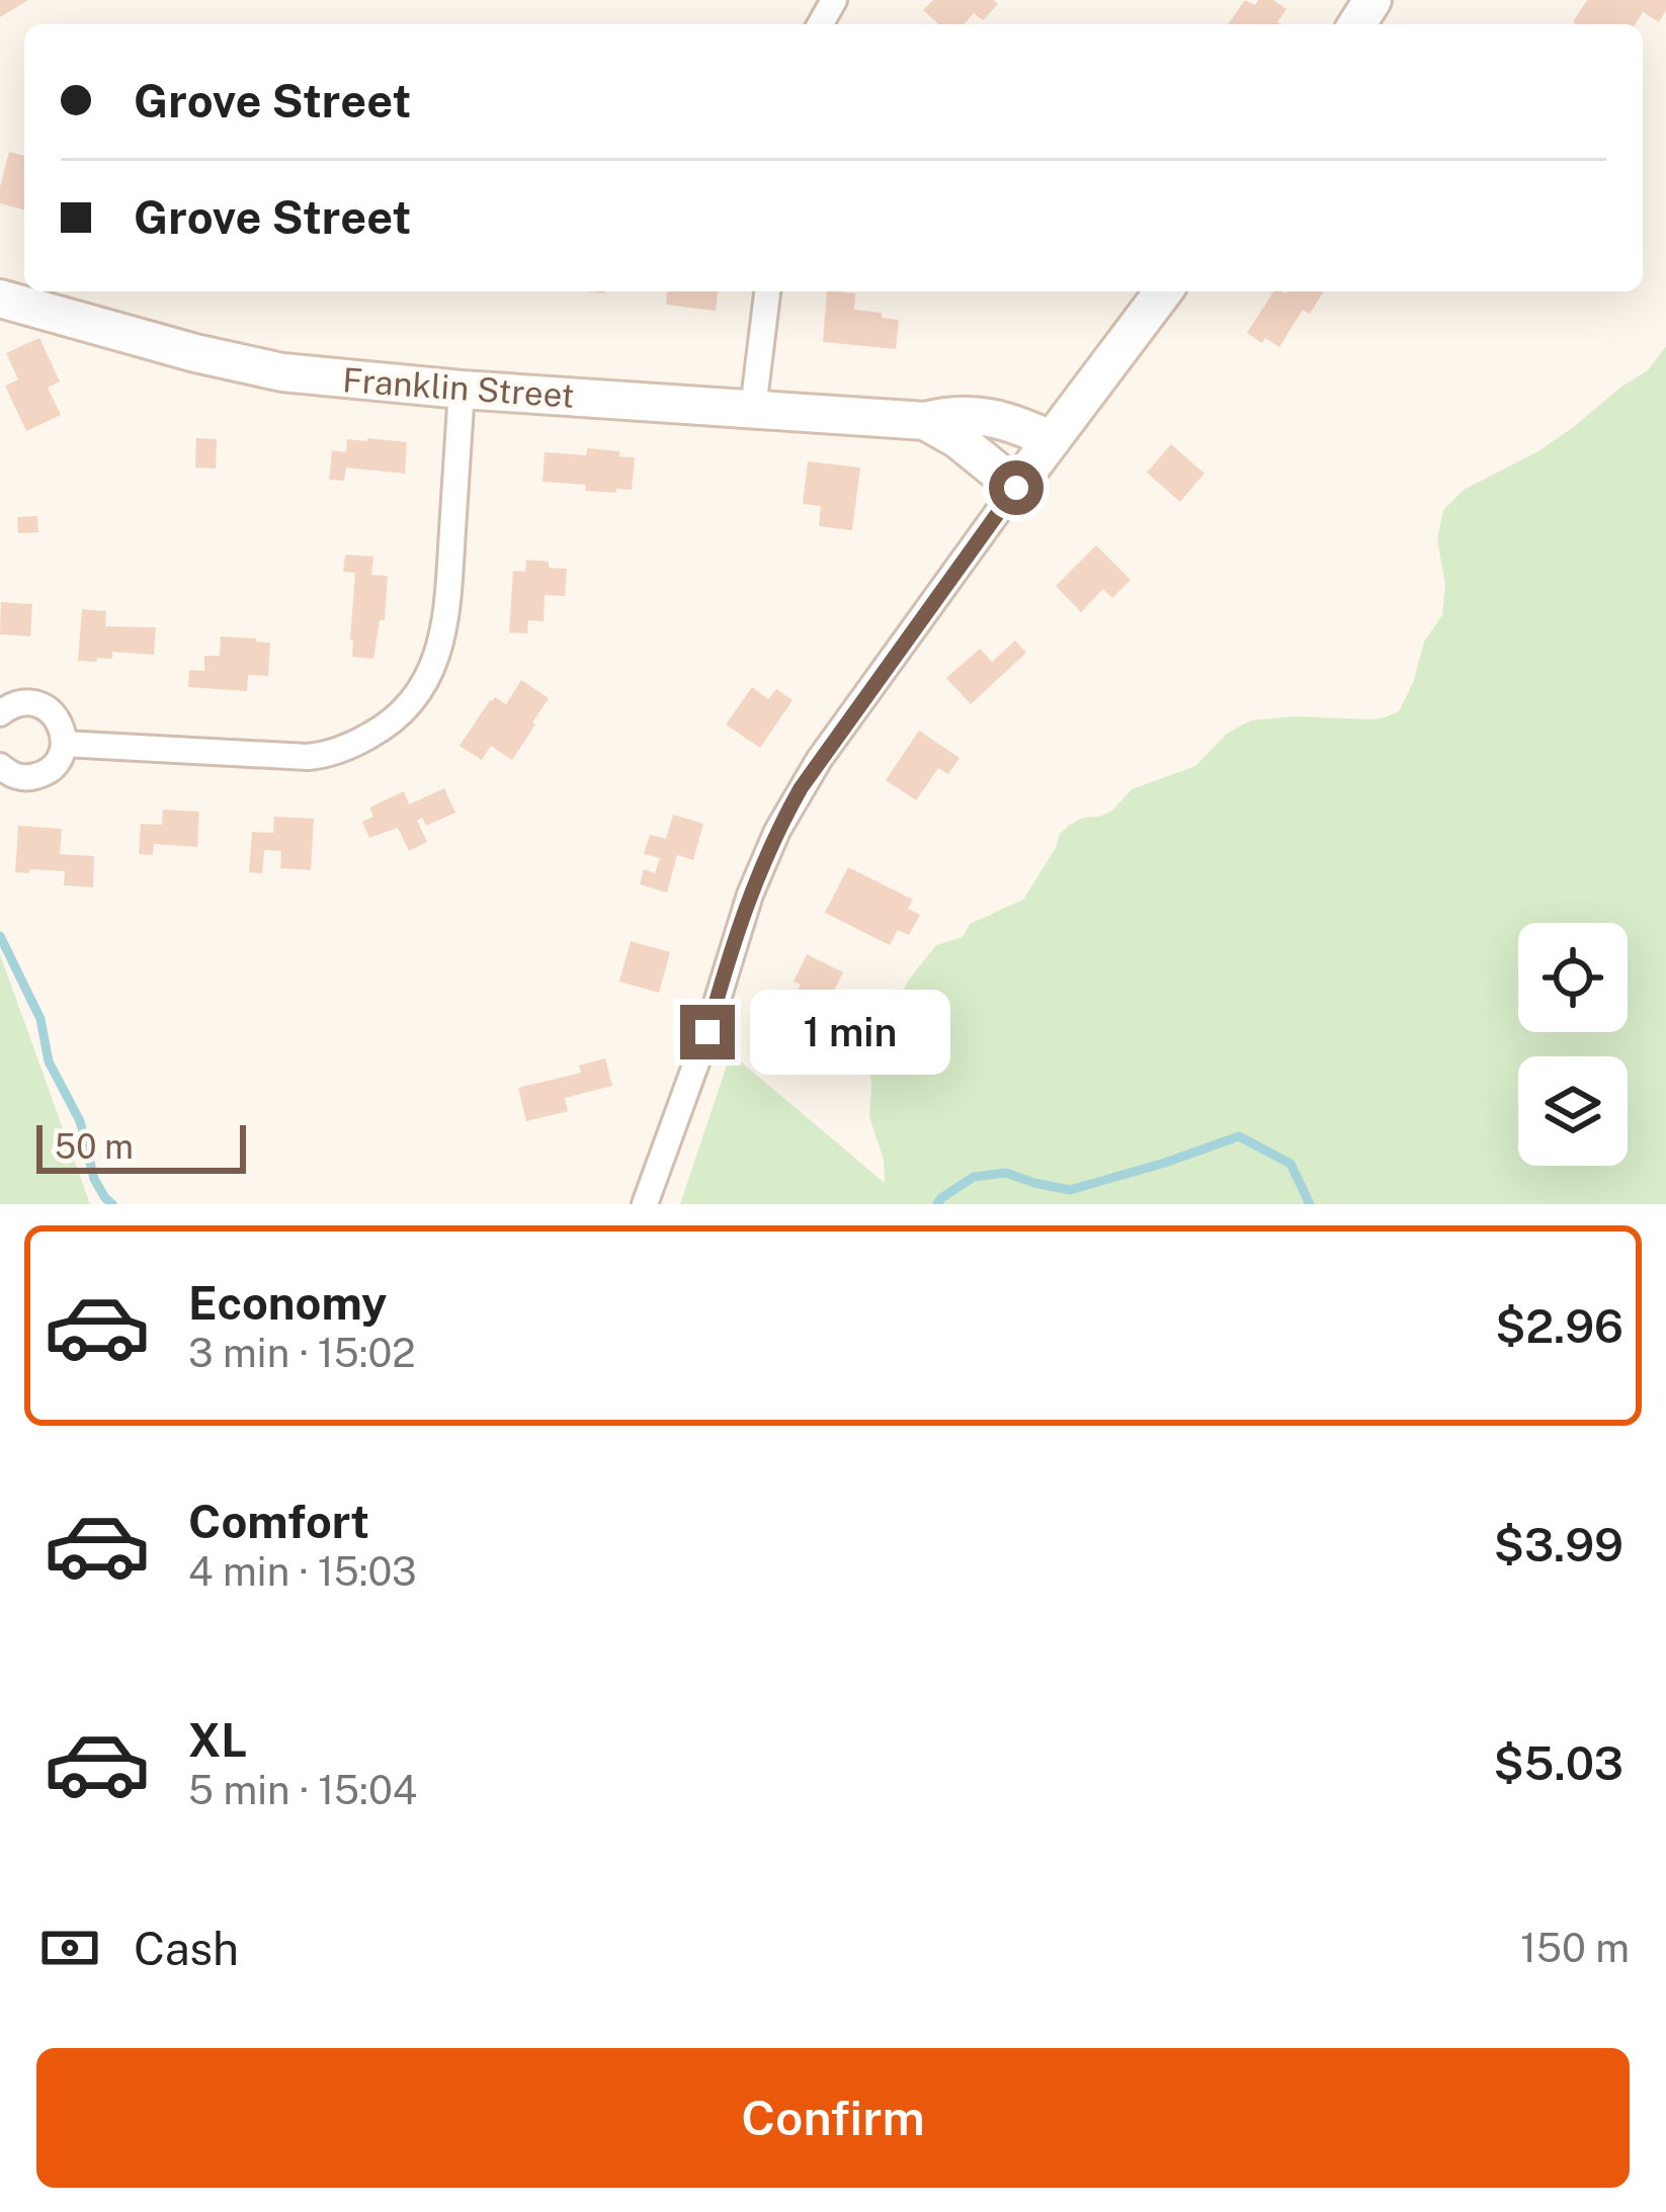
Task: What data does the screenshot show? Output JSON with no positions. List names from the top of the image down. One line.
{"streets":{"main road":["Franklin Street"]},"scale_bar":"50 m","page":{"banner":["Grove Street","Grove Street"],"bubble":"1 min","scale":"50 m","list":[{"name":"Economy","note":"3 min · 15:02","value":"$2.96"},{"name":"Comfort","note":"4 min · 15:03","value":"$3.99"},{"name":"XL","note":"5 min · 15:04","value":"$5.03"}],"pay":["Cash","150 m"],"buttons":"Confirm"}}
